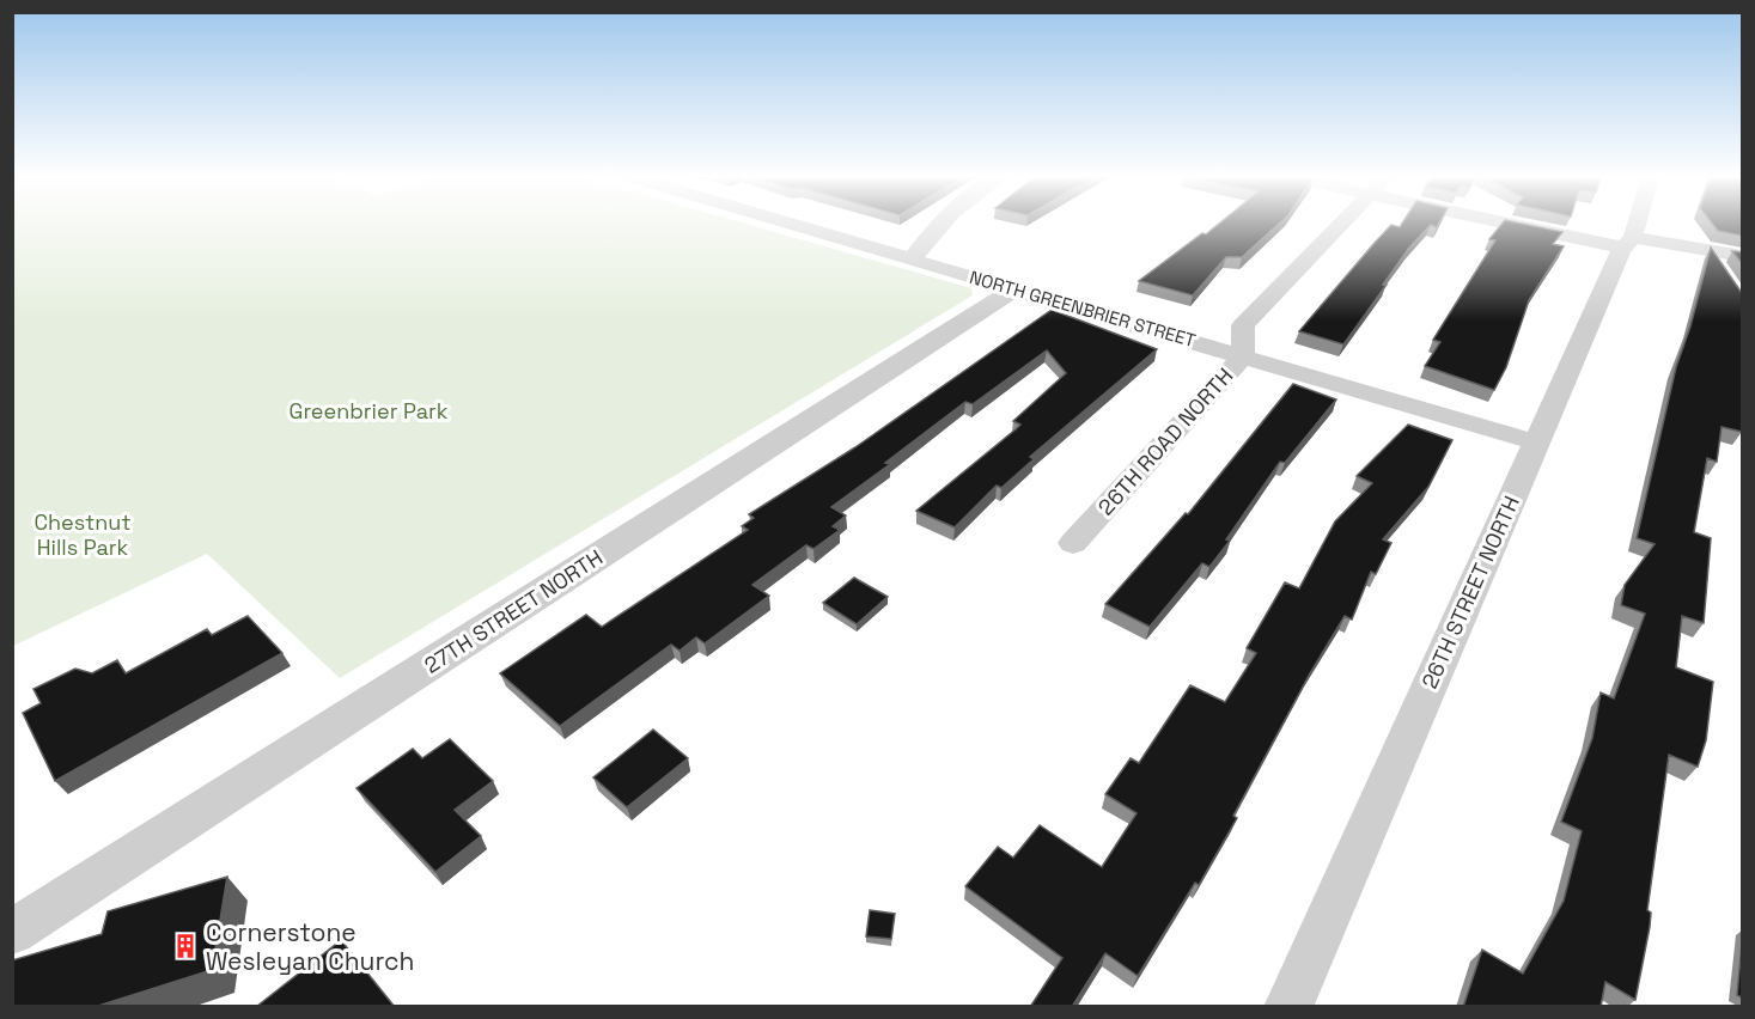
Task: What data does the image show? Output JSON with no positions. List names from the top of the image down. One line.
{"streets":{"street":["NORTH GREENBRIER STREET","26TH ROAD NORTH","26TH STREET NORTH","27TH STREET NORTH"]},"crossings":[["NORTH GREENBRIER STREET","26TH ROAD NORTH"],["NORTH GREENBRIER STREET","26TH STREET NORTH"],["NORTH GREENBRIER STREET","27TH STREET NORTH"]],"parks":["Greenbrier Park","Chestnut Hills Park"],"places":{"building":["Cornerstone Wesleyan Church"]}}
